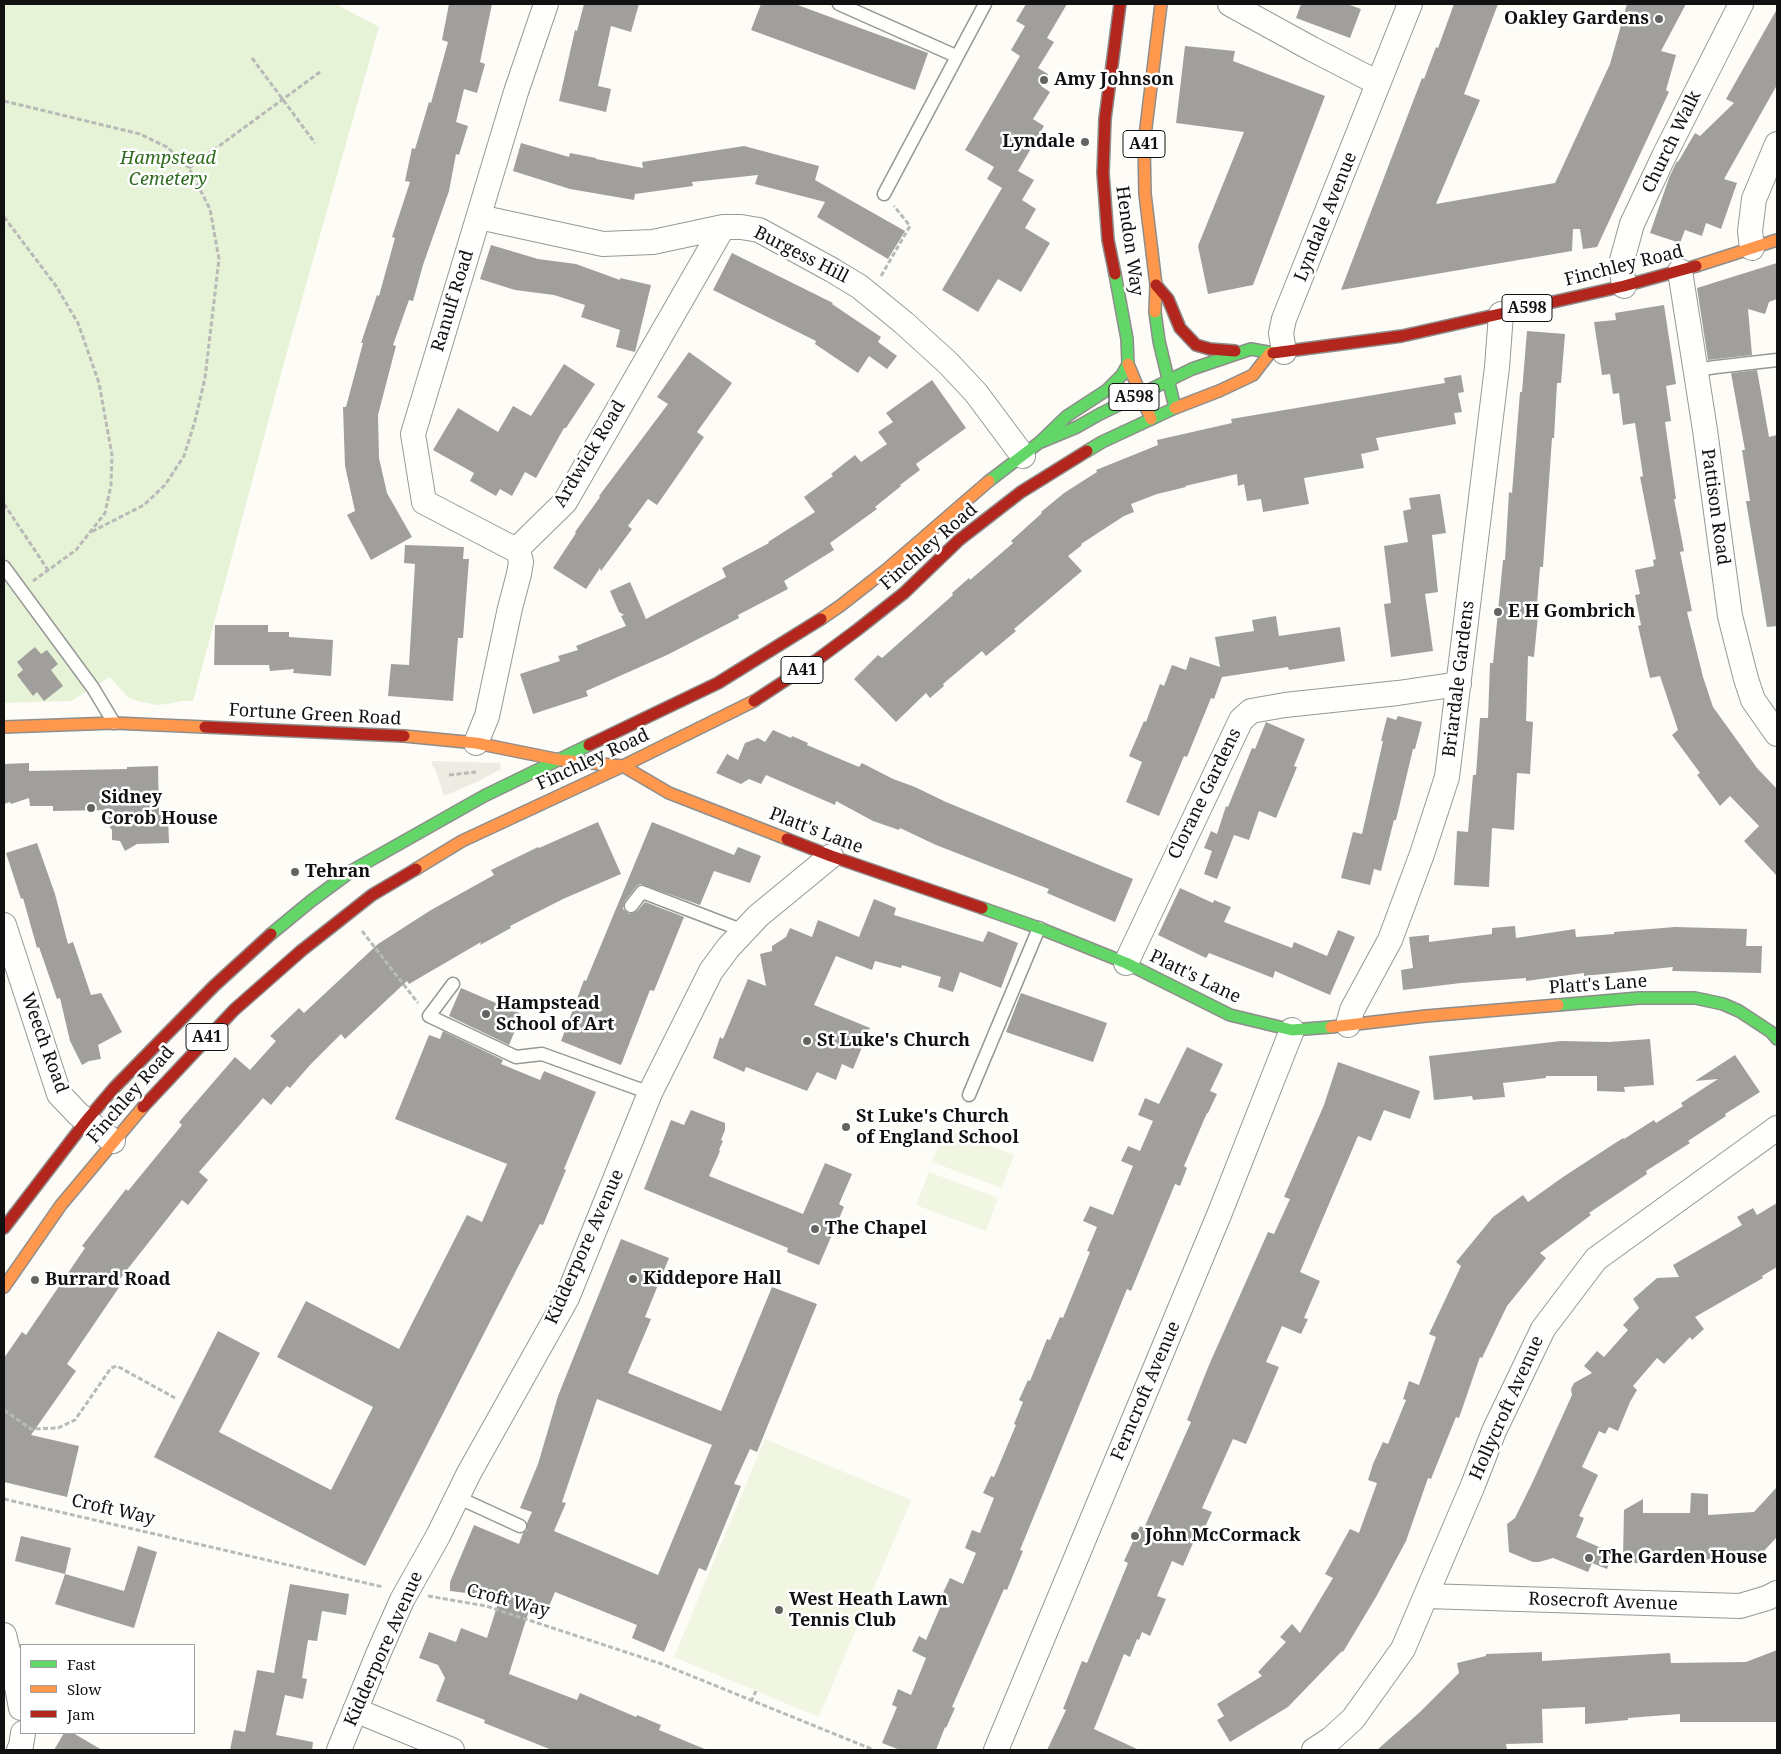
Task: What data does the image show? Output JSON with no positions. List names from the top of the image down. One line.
{"streets":{"main road":["A41","Hendon Way","Finchley Road","A598","Fortune Green Road","Platt's Lane"],"street":["Church Walk","Lyndale Avenue","Burgess Hill","Ranulf Road","Ardwick Road","Pattison Road","Briardale Gardens","Clorane Gardens","Weech Road","Kidderpore Avenue","Ferncroft Avenue","Hollycroft Avenue","Rosecroft Avenue"],"path":["Croft Way"]},"crossings":[["Church Walk","Finchley Road"],["A41","Hendon Way"],["A41","Burgess Hill"],["A41","Finchley Road"],["Lyndale Avenue","Finchley Road"],["Hendon Way","Finchley Road"],["Burgess Hill","Finchley Road"],["Burgess Hill","Ranulf Road"],["Burgess Hill","Ardwick Road"],["Finchley Road","Pattison Road"],["Finchley Road","Briardale Gardens"],["Finchley Road","Fortune Green Road"],["Finchley Road","Platt's Lane"],["Finchley Road","Weech Road"],["Ranulf Road","Ardwick Road"],["Briardale Gardens","Clorane Gardens"],["Briardale Gardens","Platt's Lane"],["Fortune Green Road","Platt's Lane"],["Clorane Gardens","Platt's Lane"],["Platt's Lane","Kidderpore Avenue"],["Platt's Lane","Ferncroft Avenue"],["Kidderpore Avenue","Croft Way"],["Hollycroft Avenue","Rosecroft Avenue"]],"parks":["Hampstead Cemetery"],"places":["Oakley Gardens","Amy Johnson","Lyndale","E H Gombrich","Sidney Corob House","Tehran","Hampstead School of Art","St Luke's Church","St Luke's Church of England School","The Chapel","Kiddepore Hall","Burrard Road","John McCormack","The Garden House","West Heath Lawn Tennis Club"],"legend":["Fast","Slow","Jam"]}
